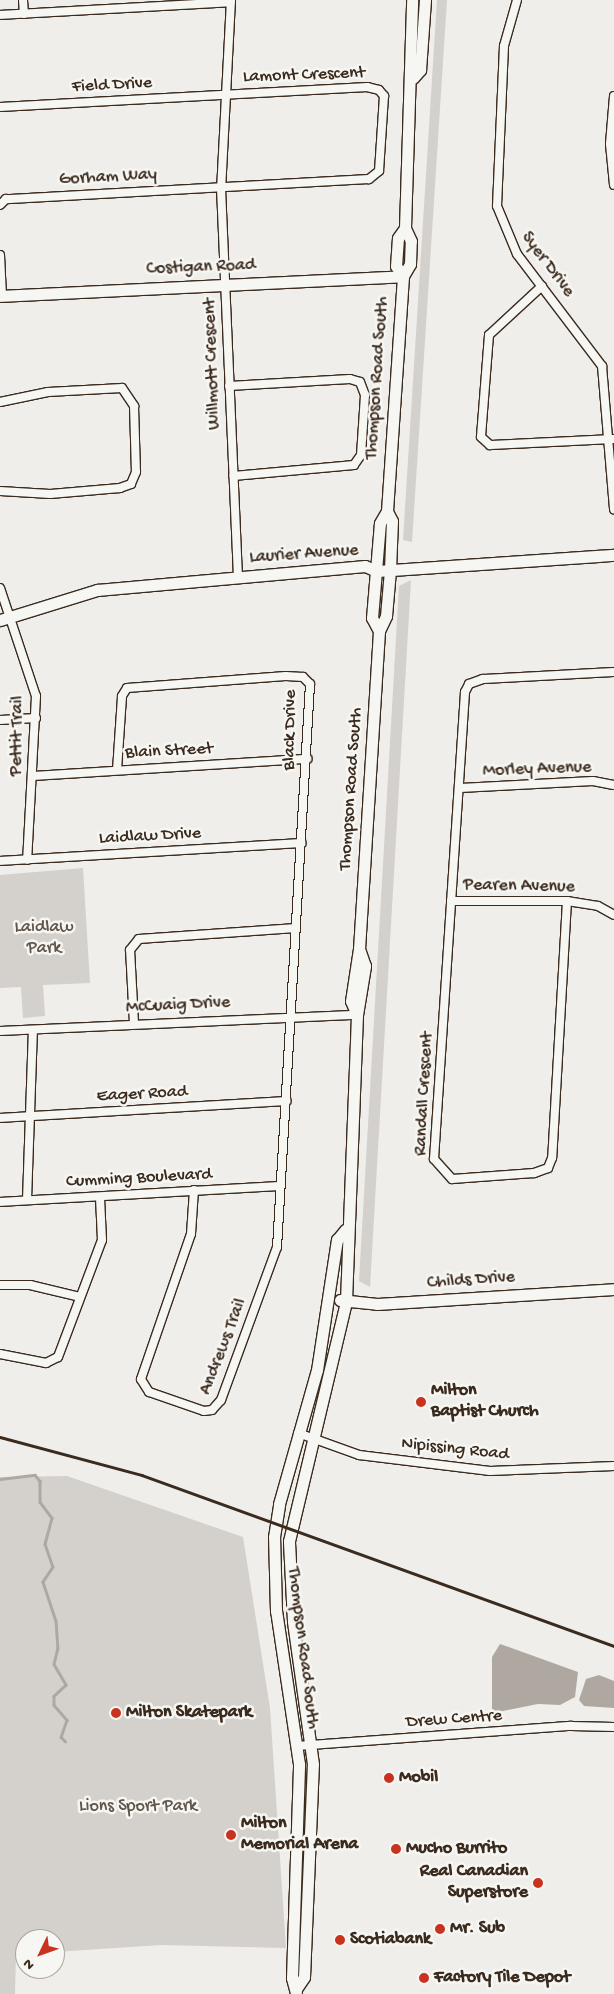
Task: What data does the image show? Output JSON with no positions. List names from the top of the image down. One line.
{"streets":{"main road":["Costigan Road","Thompson Road South","Laurier Avenue","Childs Drive"],"street":["Lamont Crescent","Field Drive","Gorham Way","Syer Drive","Willmott Crescent","Black Drive","Pettit Trail","Blain Street","Morley Avenue","Laidlaw Drive","Pearen Avenue","McCuaig Drive","Randall Crescent","Eager Road","Cumming Boulevard","Andrews Trail","Nipissing Road","Drew Centre"]},"crossings":[["Lamont Crescent","Field Drive"],["Lamont Crescent","Gorham Way"],["Lamont Crescent","Willmott Crescent"],["Field Drive","Willmott Crescent"],["Gorham Way","Willmott Crescent"],["Costigan Road","Willmott Crescent"],["Costigan Road","Thompson Road South"],["Willmott Crescent","Laurier Avenue"],["Thompson Road South","Laurier Avenue"],["Thompson Road South","McCuaig Drive"],["Thompson Road South","Childs Drive"],["Thompson Road South","Nipissing Road"],["Thompson Road South","Drew Centre"],["Laurier Avenue","Pettit Trail"],["Black Drive","Blain Street"],["Black Drive","Laidlaw Drive"],["Black Drive","McCuaig Drive"],["Black Drive","Andrews Trail"],["Pettit Trail","Blain Street"],["Pettit Trail","Laidlaw Drive"],["Morley Avenue","Randall Crescent"],["Pearen Avenue","Randall Crescent"],["McCuaig Drive","Andrews Trail"],["Eager Road","Andrews Trail"],["Cumming Boulevard","Andrews Trail"]],"parks":["Laidlaw Park","Lions Sport Park"],"places":["Milton Baptist Church","Milton Skatepark","Mobil","Milton Memorial Arena","Mucho Burrito","Real Canadian Superstore","Mr. Sub","Scotiabank","Factory Tile Depot"],"north":"bottom left"}
